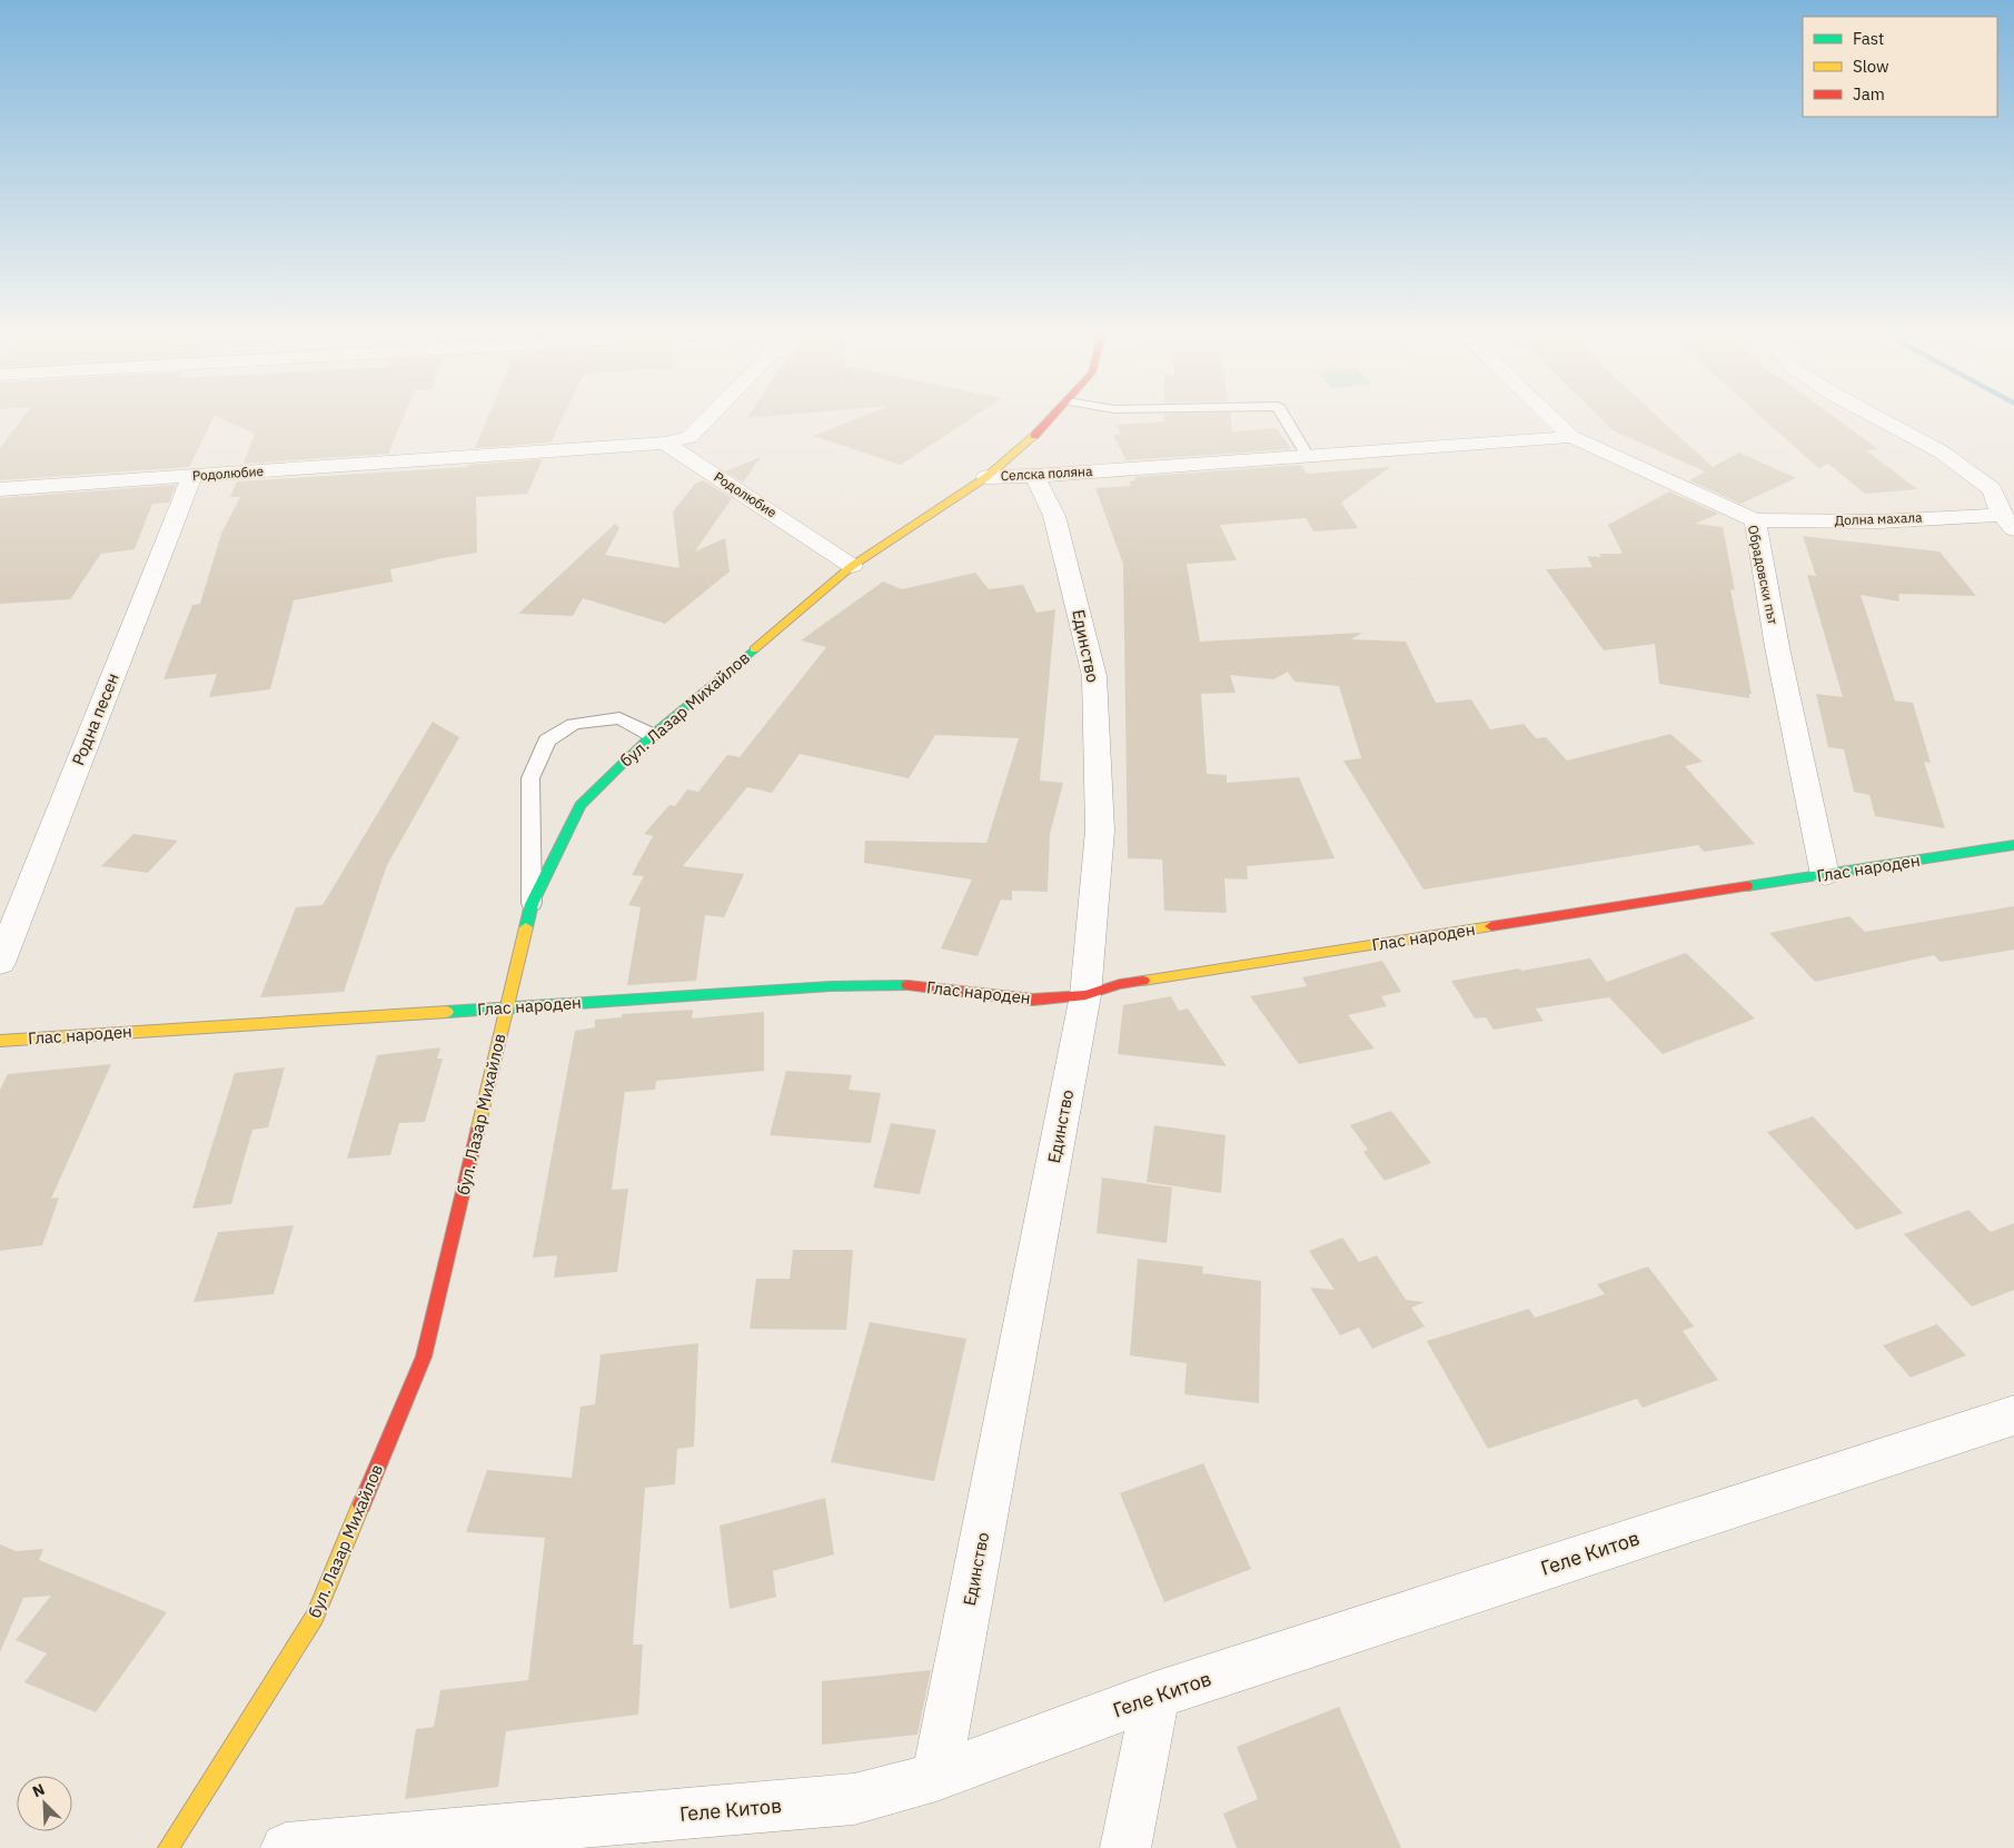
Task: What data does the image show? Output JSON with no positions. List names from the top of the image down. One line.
{"streets":{"street":["Родолюбие","Селска поляна","Долна махала","Обрадовски път","Единство","бул. Лазар Михайлов","Родна песен","Глас народен","Геле Китов"]},"crossings":[["Родолюбие","бул. Лазар Михайлов"],["Родолюбие","Родна песен"],["Селска поляна","Обрадовски път"],["Селска поляна","Единство"],["Селска поляна","бул. Лазар Михайлов"],["Долна махала","Обрадовски път"],["Обрадовски път","Глас народен"],["Единство","Глас народен"],["Единство","Геле Китов"],["бул. Лазар Михайлов","Глас народен"]],"legend":["Fast","Slow","Jam"],"north":"top left"}
